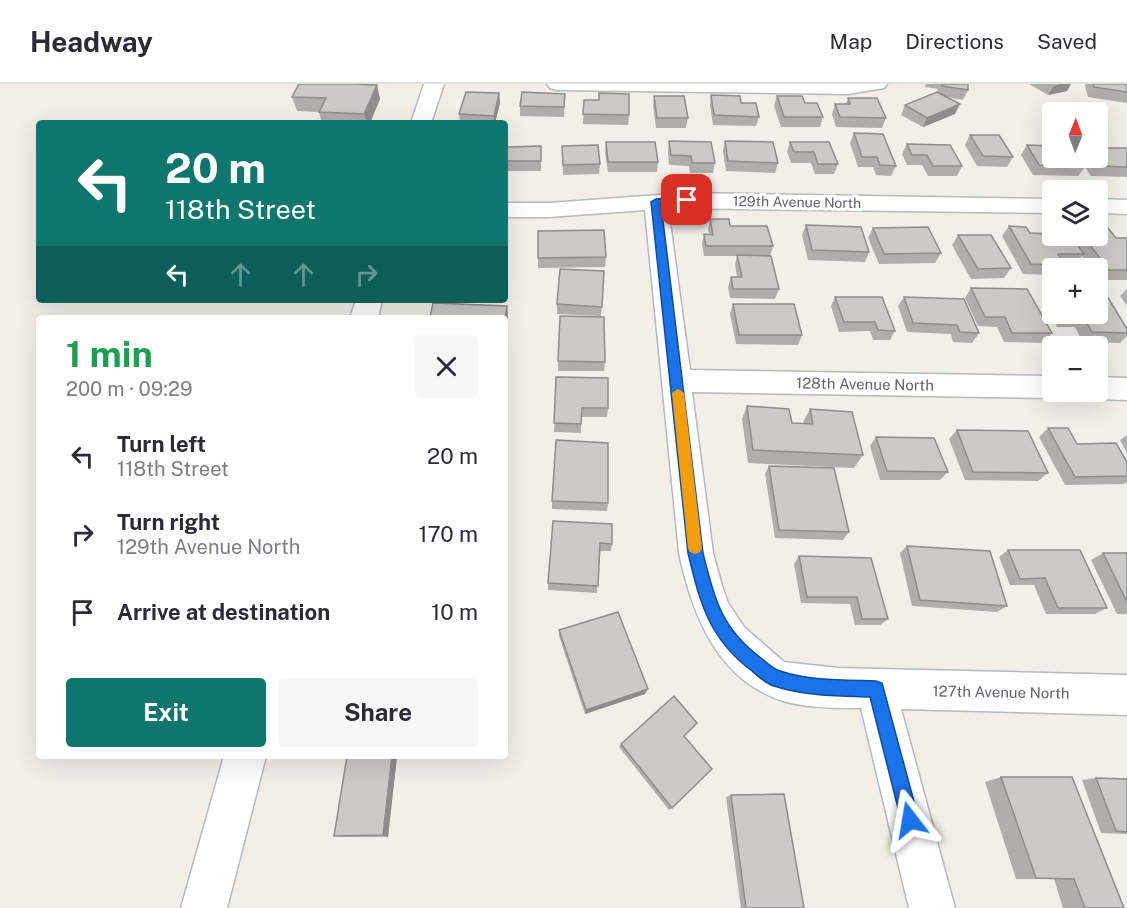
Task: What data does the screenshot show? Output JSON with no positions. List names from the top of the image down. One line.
{"streets":{"street":["129th Avenue North","128th Avenue North","127th Avenue North"]},"crossings":[["129th Avenue North","127th Avenue North"],["128th Avenue North","127th Avenue North"]],"north":"top","page":{"header":"Headway","nav":["Map","Directions","Saved"],"map_buttons":["+","−"],"turn":["20 m","118th Street"],"heading":["1 min","200 m · 09:29"],"list":[{"name":"Turn left","note":"118th Street","value":"20 m"},{"name":"Turn right","note":"129th Avenue North","value":"170 m"},{"name":"Arrive at destination","value":"10 m"}],"buttons":["Exit","Share"]}}
